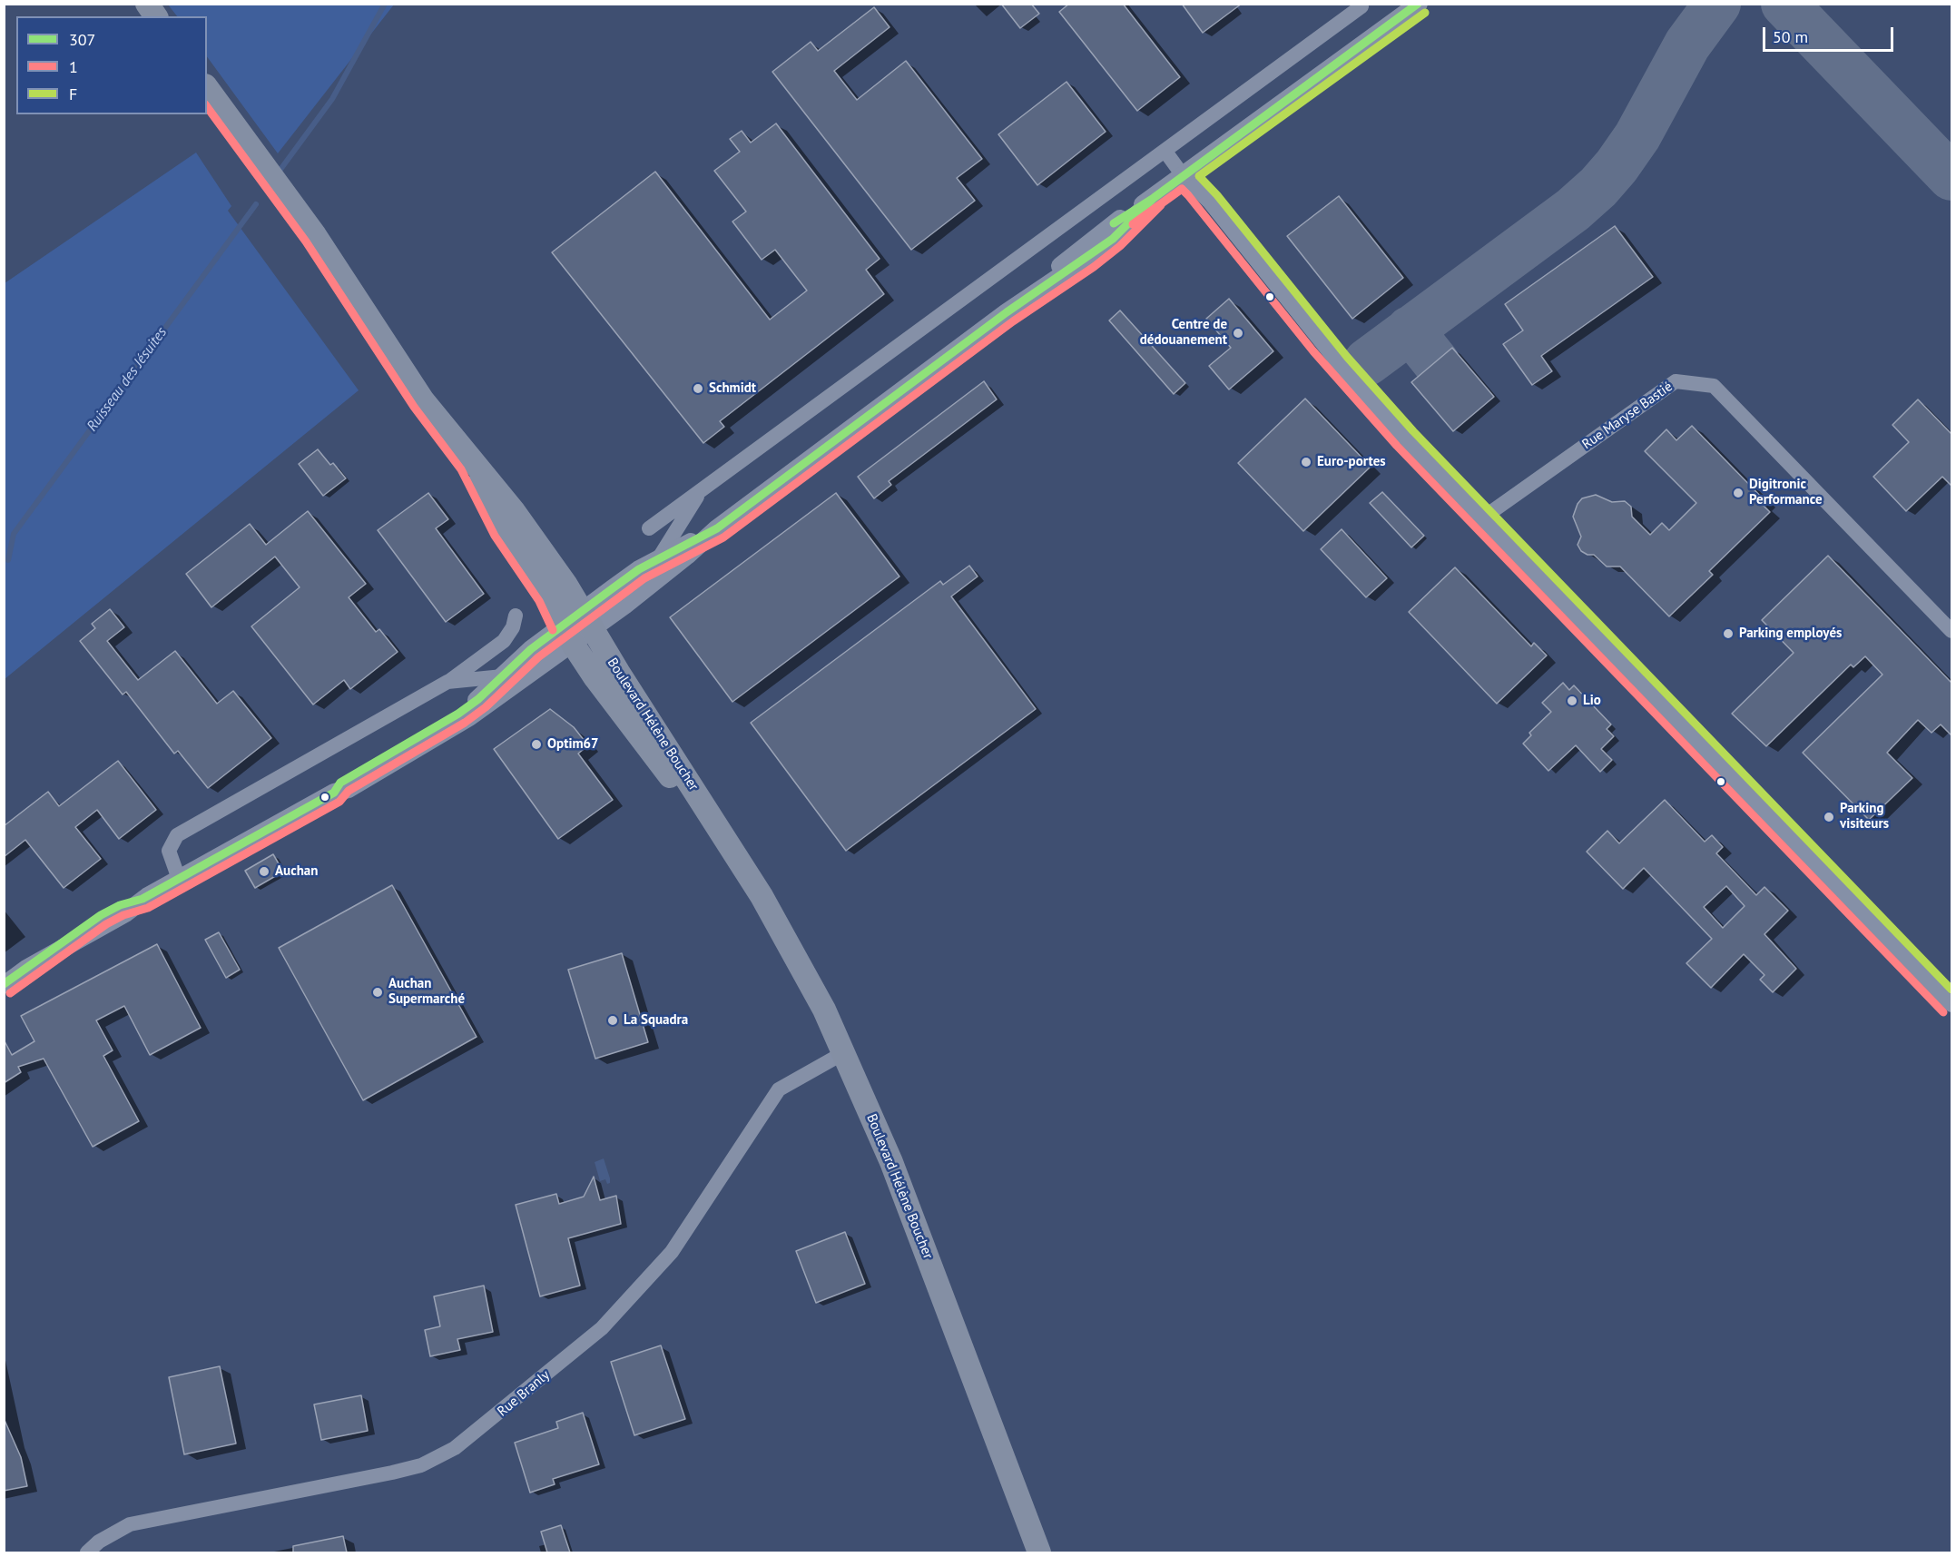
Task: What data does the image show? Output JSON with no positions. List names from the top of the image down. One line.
{"streets":{"main road":["Boulevard Hélène Boucher"],"street":["Rue Maryse Bastié","Rue Branly"]},"crossings":[["Boulevard Hélène Boucher","Rue Branly"]],"water":["Ruisseau des Jésuites"],"places":["Centre de dédouanement","Schmidt","Euro-portes","Digitronic Performance","Parking employés","Lio","Optim67","Parking visiteurs","Auchan","Auchan Supermarché","La Squadra"],"lines":["transit line 307","transit line F","transit line 1"],"legend":["307","1","F"],"scale_bar":"50 m"}
